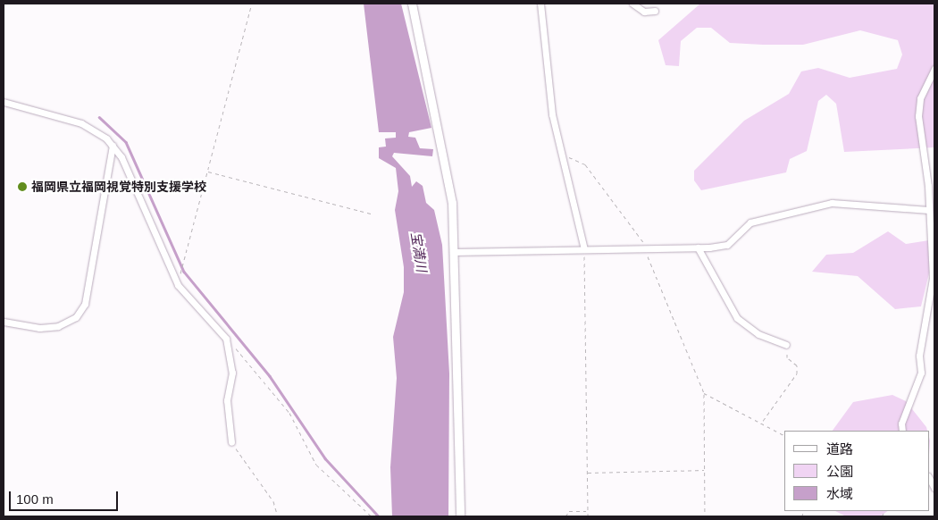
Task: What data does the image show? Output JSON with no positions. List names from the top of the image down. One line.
{"water":["宝満川"],"places":["福岡県立福岡視覚特別支援学校"],"legend":["道路","公園","水域"],"scale_bar":"100 m"}
